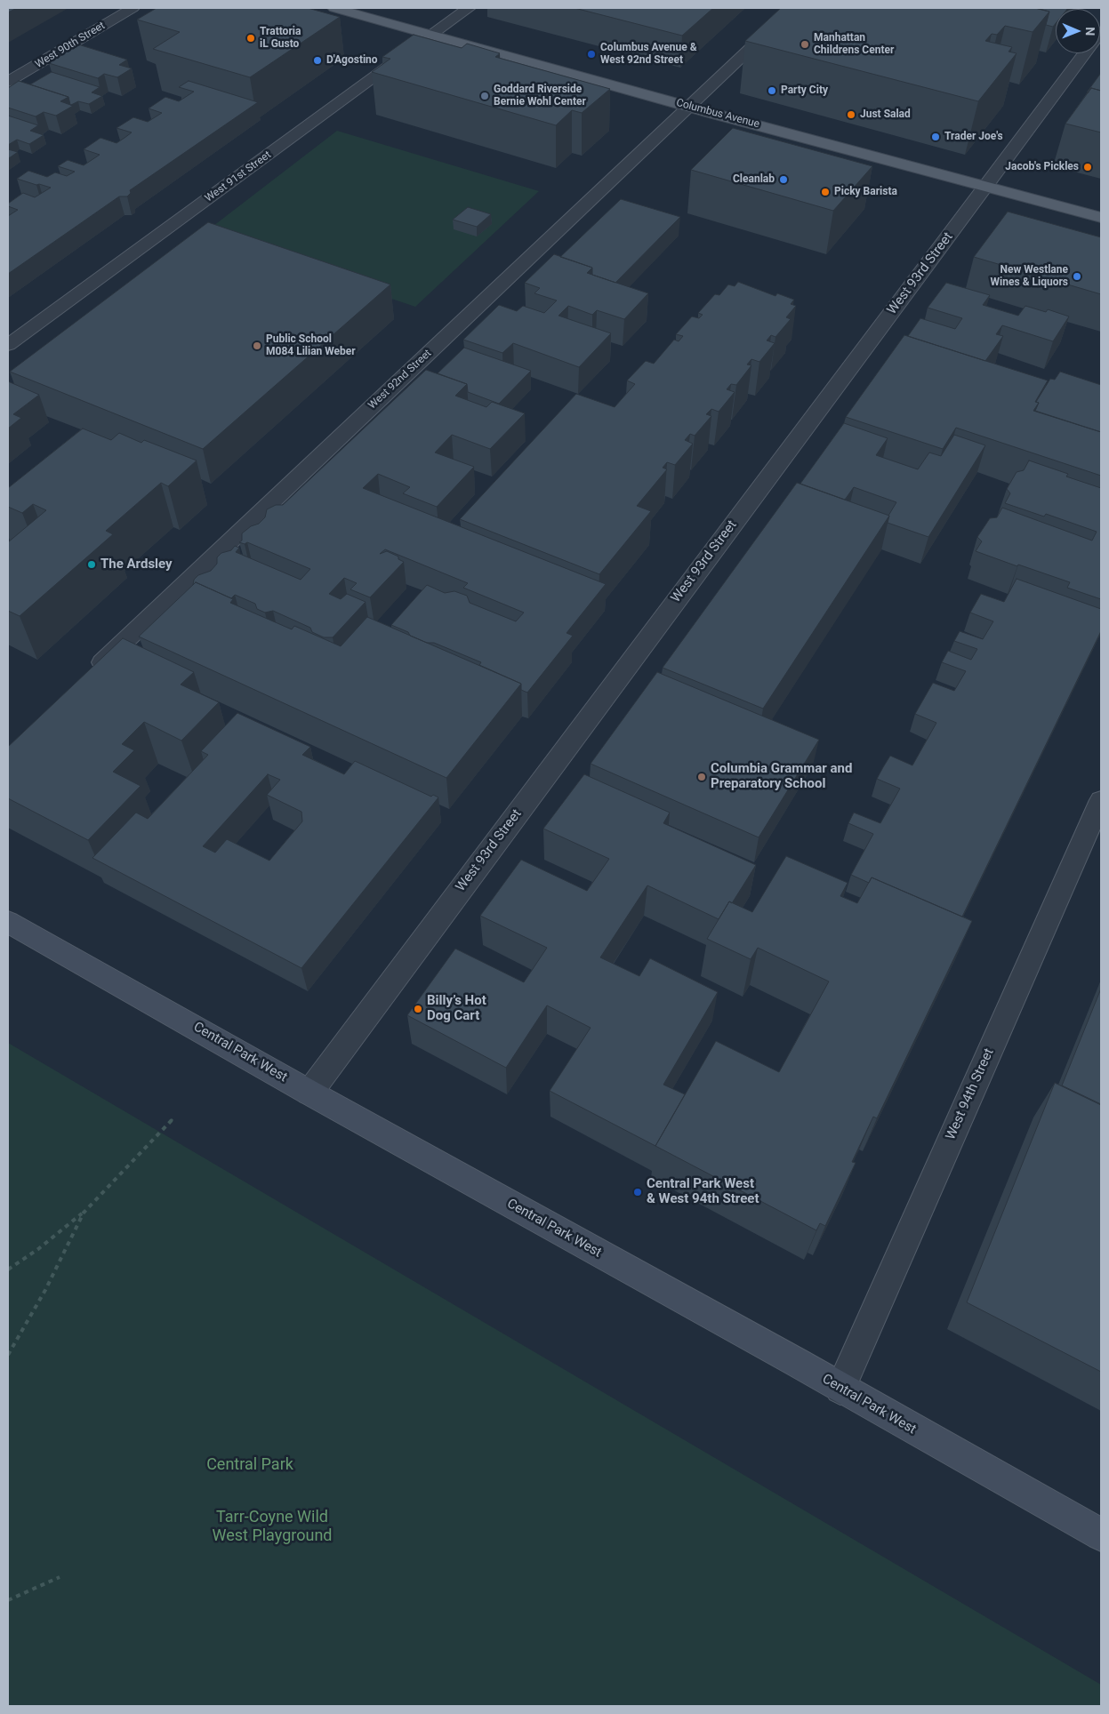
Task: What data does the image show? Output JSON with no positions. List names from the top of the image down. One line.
{"streets":{"main road":["Columbus Avenue","Central Park West"],"street":["West 90th Street","West 91st Street","West 93rd Street","West 92nd Street","West 94th Street"]},"crossings":[["Columbus Avenue","West 91st Street"],["Columbus Avenue","West 93rd Street"],["Columbus Avenue","West 92nd Street"],["West 93rd Street","Central Park West"],["Central Park West","West 94th Street"]],"parks":["Central Park","Tarr-Coyne Wild West Playground"],"places":["Trattoria iL Gusto","Manhattan Childrens Center","Columbus Avenue & West 92nd Street","D'Agostino","Party City","Goddard Riverside Bernie Wohl Center","Just Salad","Trader Joe's","Jacob's Pickles","Cleanlab","Picky Barista","New Westlane Wines & Liquors","Public School M084 Lilian Weber","The Ardsley","Columbia Grammar and Preparatory School","Billy’s Hot Dog Cart","Central Park West & West 94th Street"],"north":"right"}
